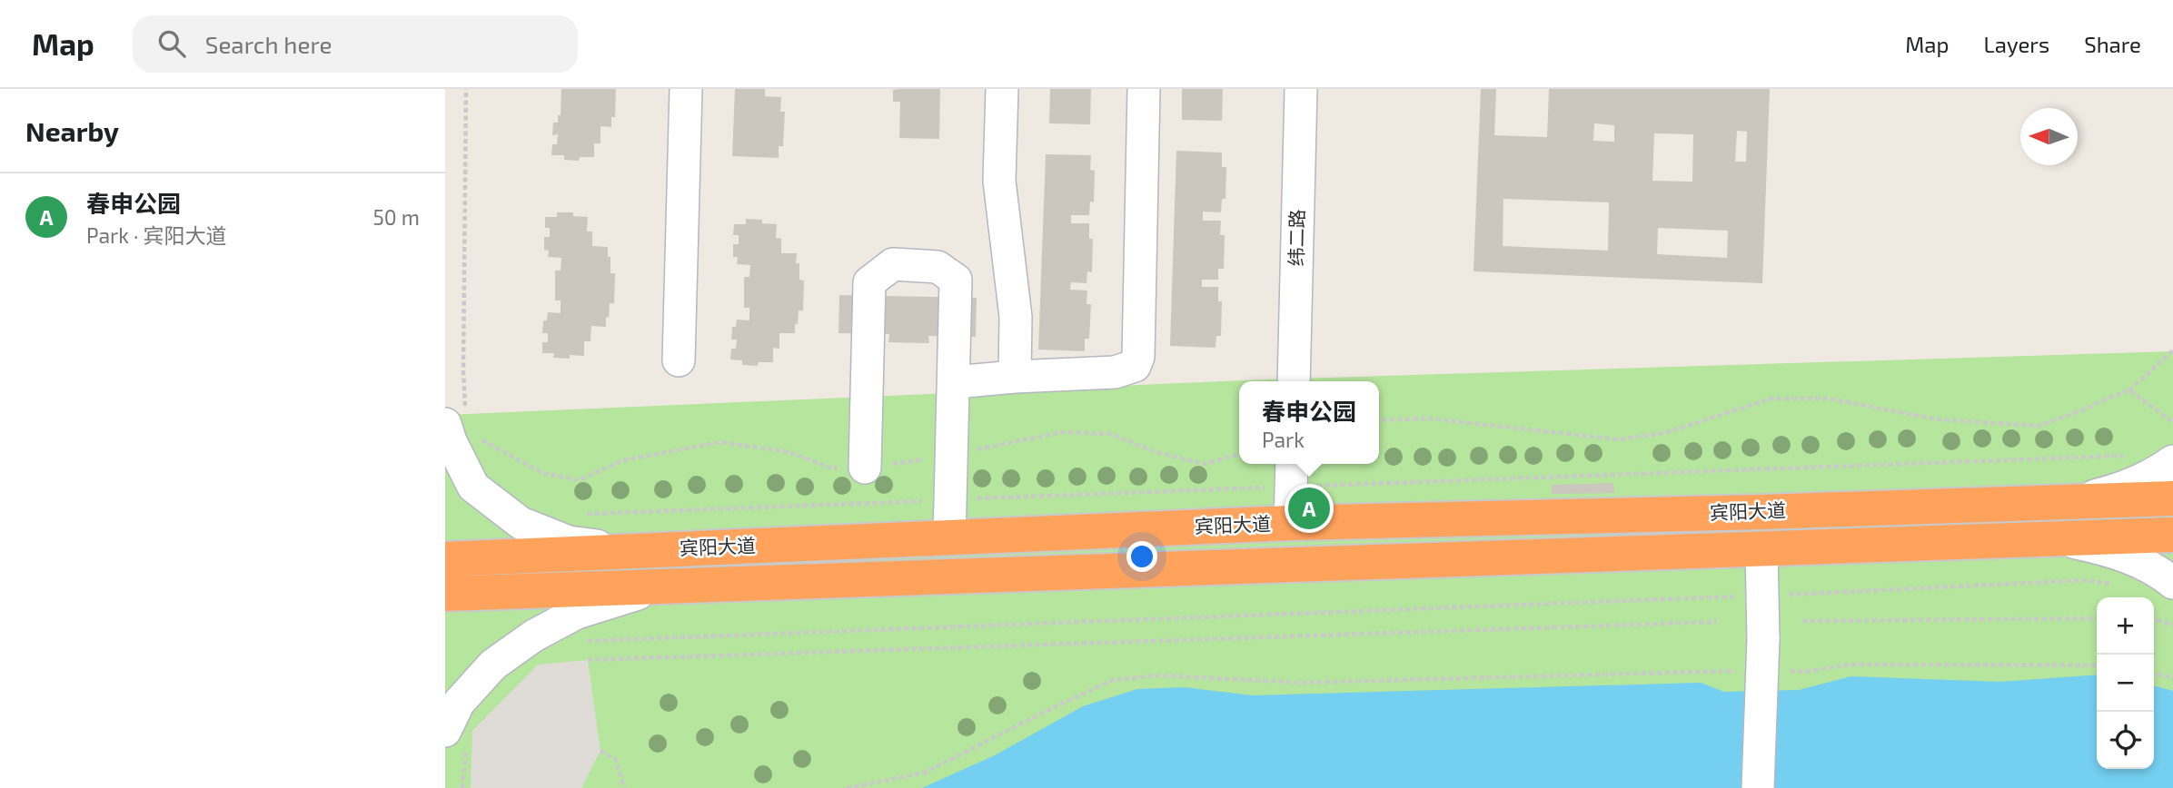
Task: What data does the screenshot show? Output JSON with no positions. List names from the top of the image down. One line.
{"streets":{"highway":["宾阳大道"],"street":["纬二路"]},"north":"left","page":{"header":"Map","search":"Search here","nav":["Map","Layers","Share"],"heading":"Nearby","list":[{"mark":"A","name":"春申公园","note":"Park · 宾阳大道","value":"50 m"}],"popup":["春申公园","Park"],"pins":"A","map_buttons":["+","−"]}}
